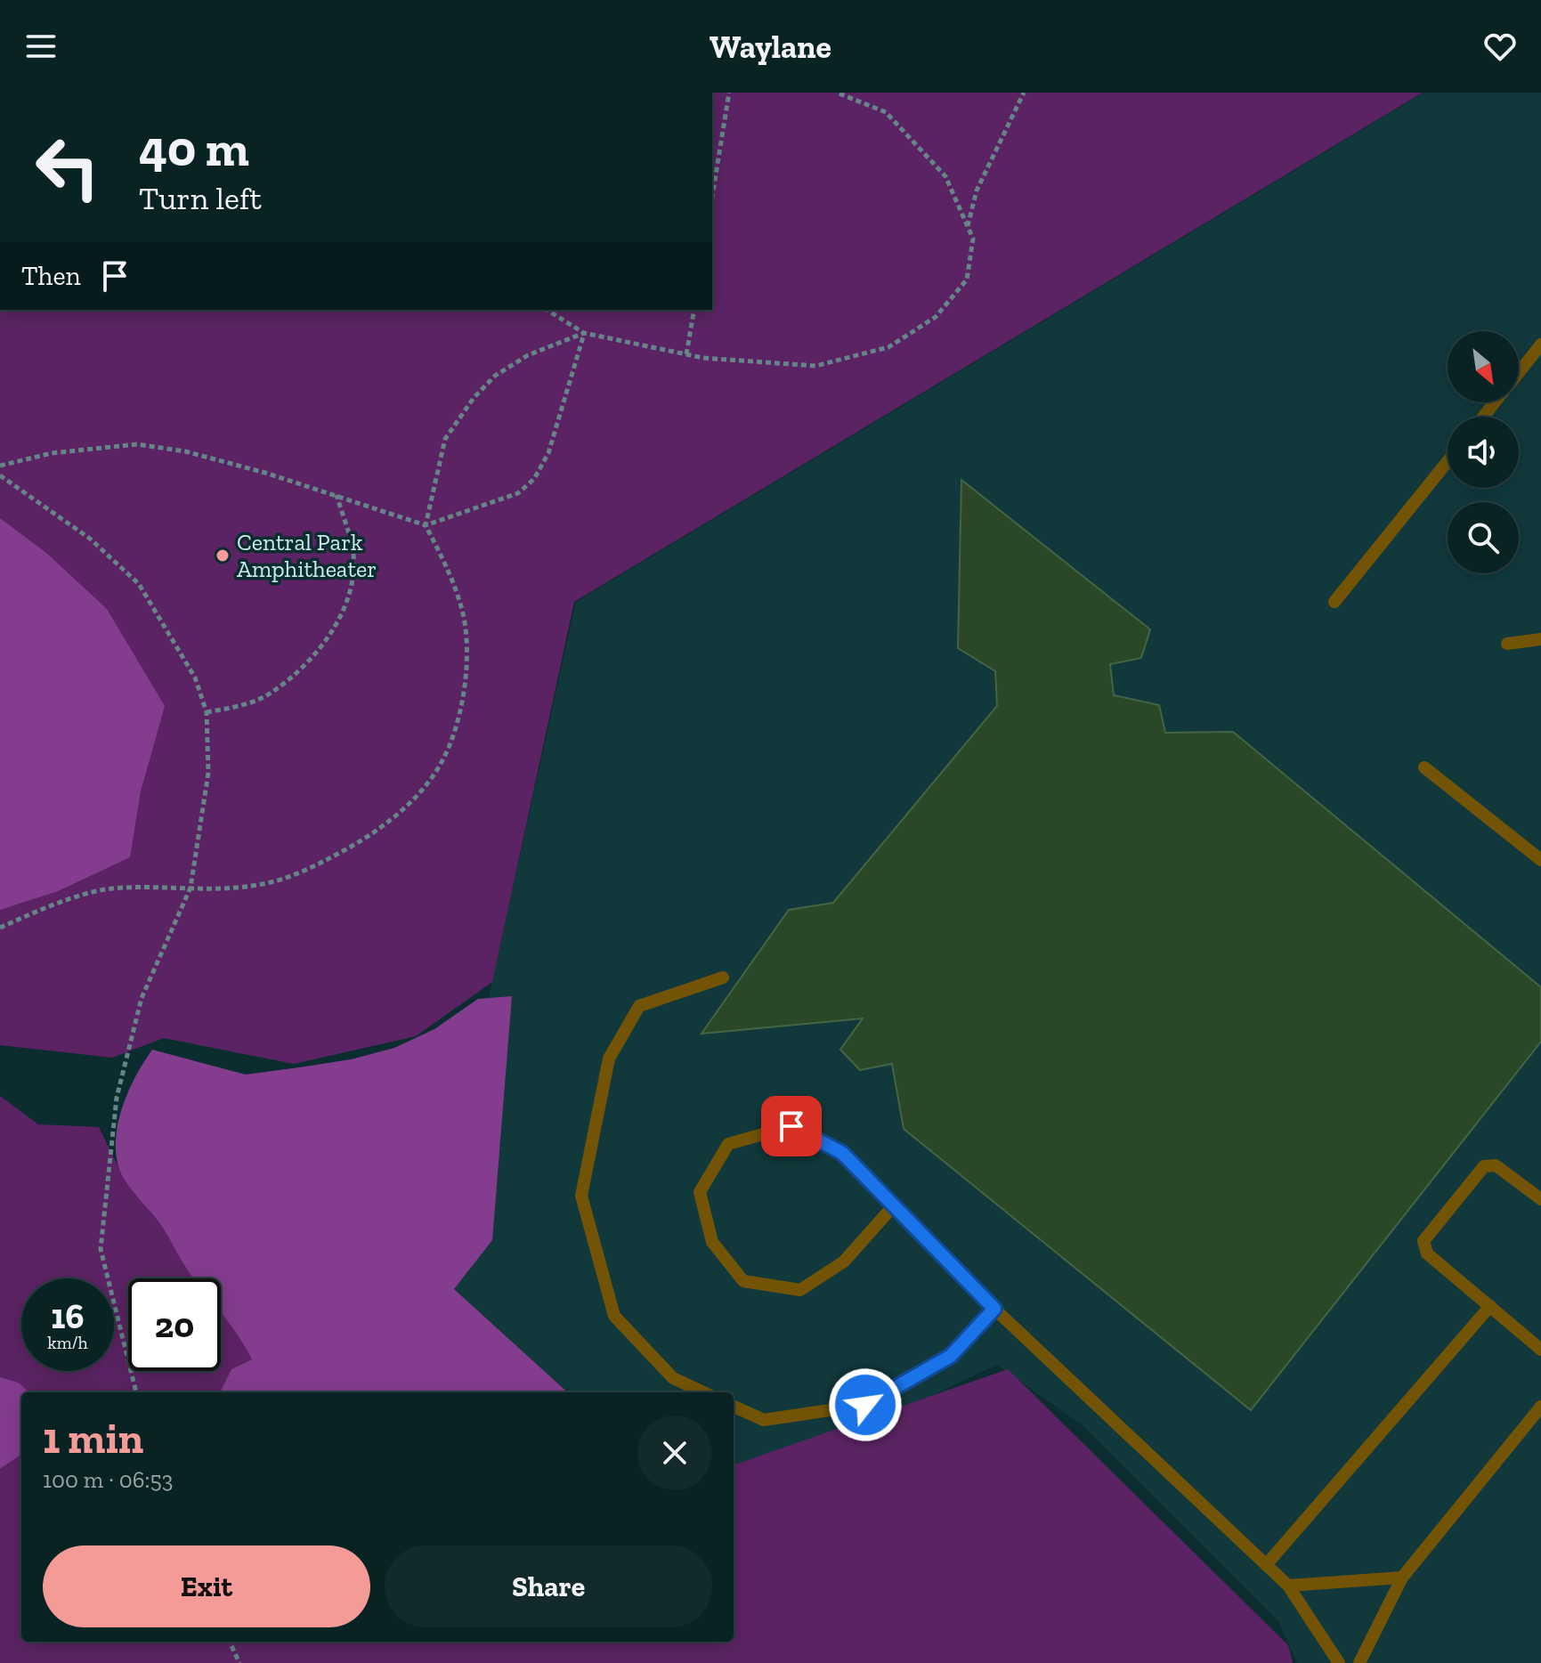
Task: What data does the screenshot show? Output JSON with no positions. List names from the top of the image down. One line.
{"places":["Central Park Amphitheater"],"north":"bottom right","page":{"header":"Waylane","turn":["40 m","Turn left"],"then":"Then","speed":"16 km/h","limit":"20","heading":["1 min","100 m · 06:53"],"buttons":["Exit","Share"]}}
